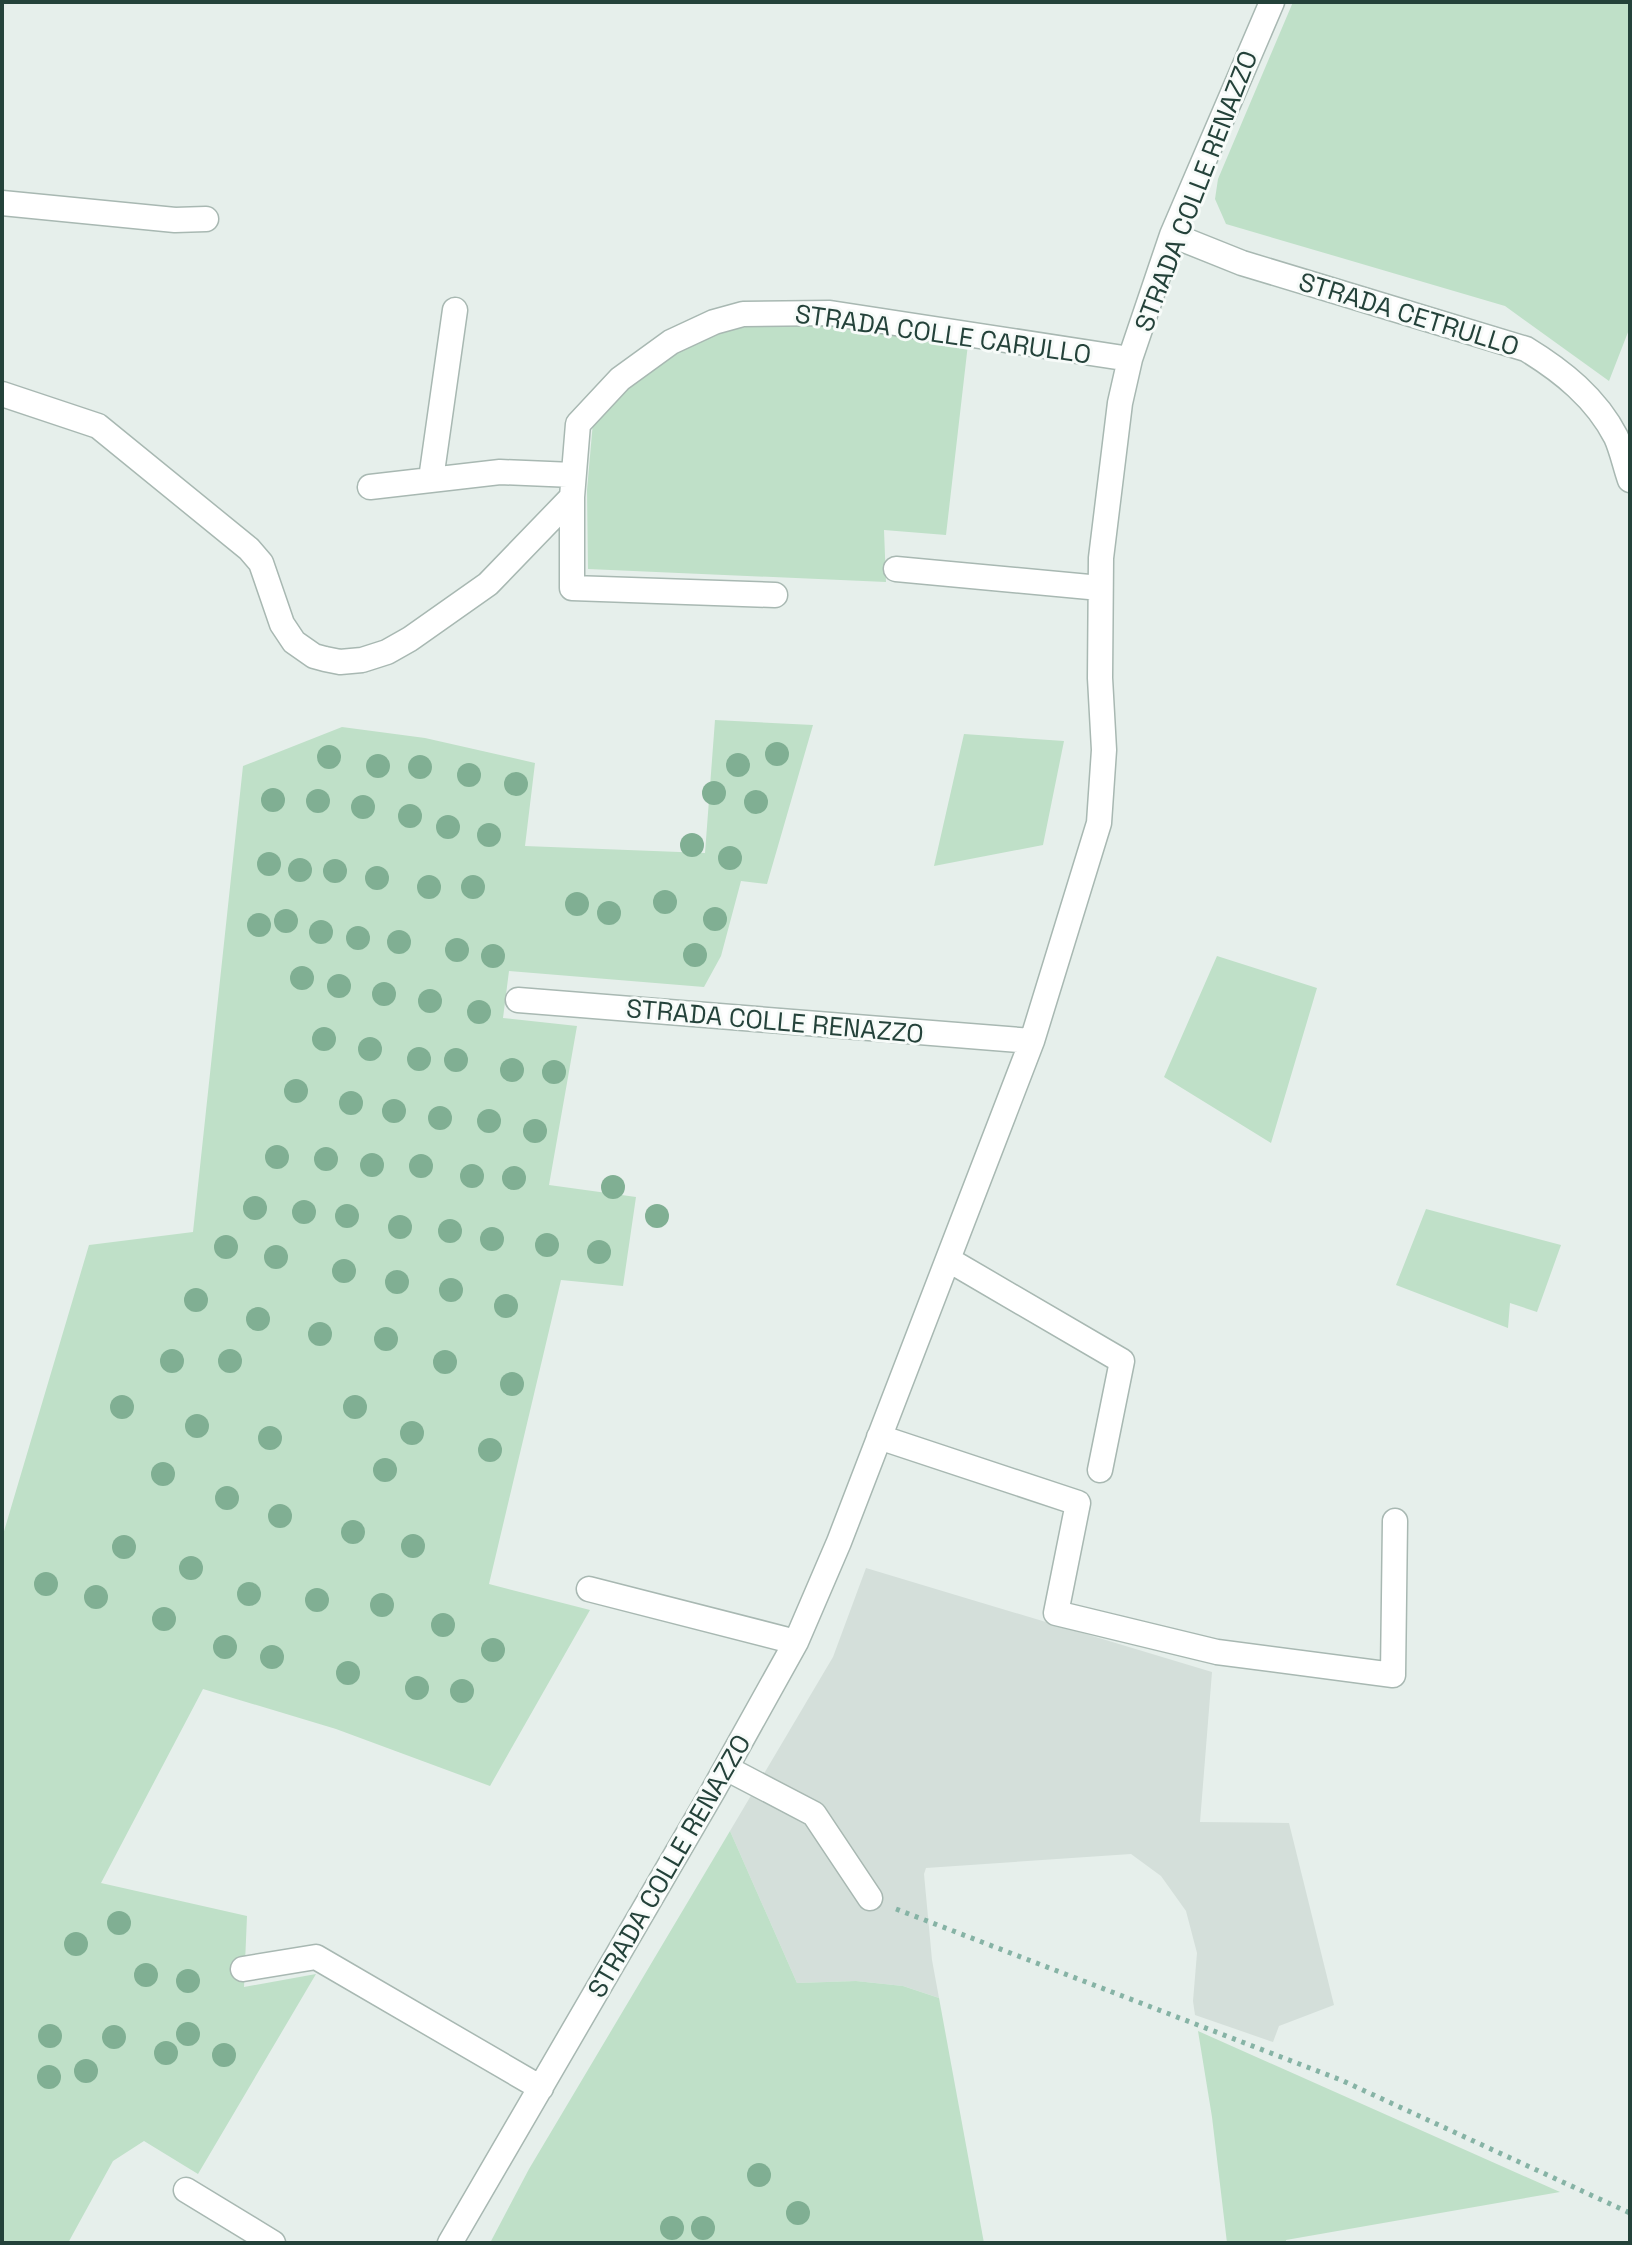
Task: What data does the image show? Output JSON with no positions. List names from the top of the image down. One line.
{"streets":{"street":["STRADA COLLE RENAZZO","STRADA CETRULLO","STRADA COLLE CARULLO"]},"crossings":[["STRADA COLLE RENAZZO","STRADA CETRULLO"],["STRADA COLLE RENAZZO","STRADA COLLE CARULLO"]]}
